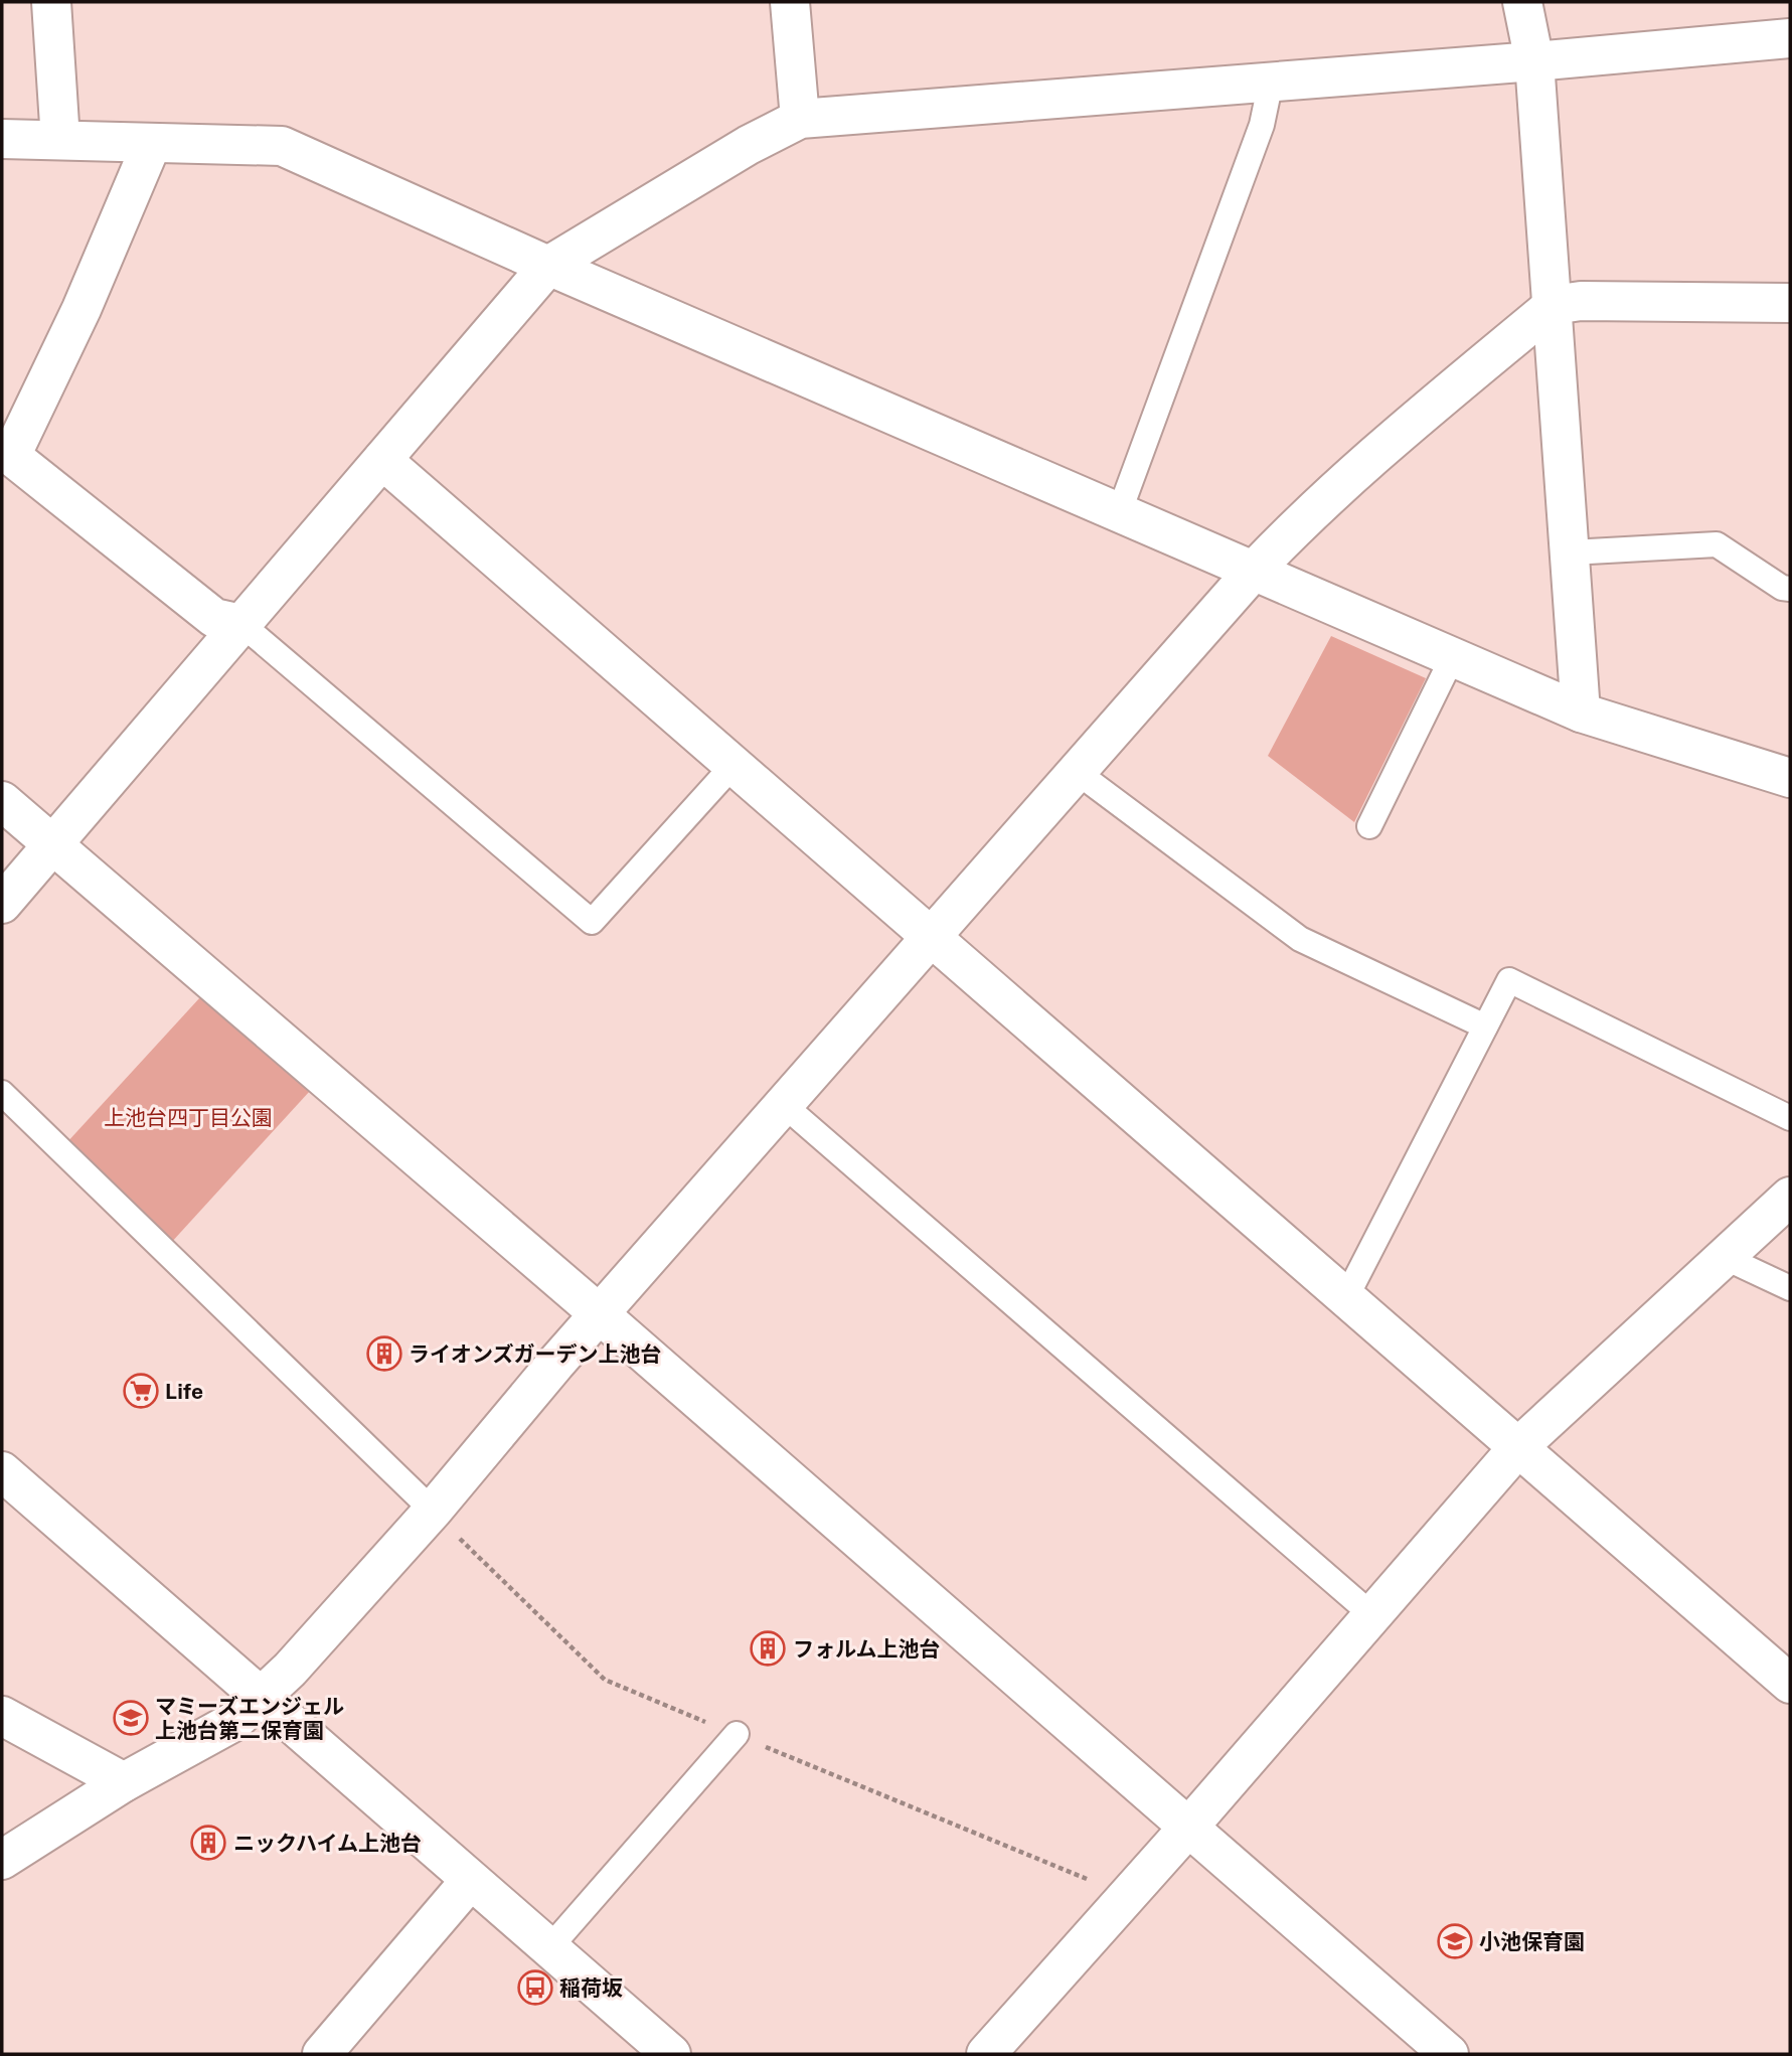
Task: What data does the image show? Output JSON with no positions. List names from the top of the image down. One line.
{"parks":["上池台四丁目公園"],"places":{"building":["ライオンズガーデン上池台","フォルム上池台","ニックハイム上池台"],"supermarket":["Life"],"school or university":["マミーズエンジェル 上池台第二保育園","小池保育園"],"bus stop":["稲荷坂"]}}
